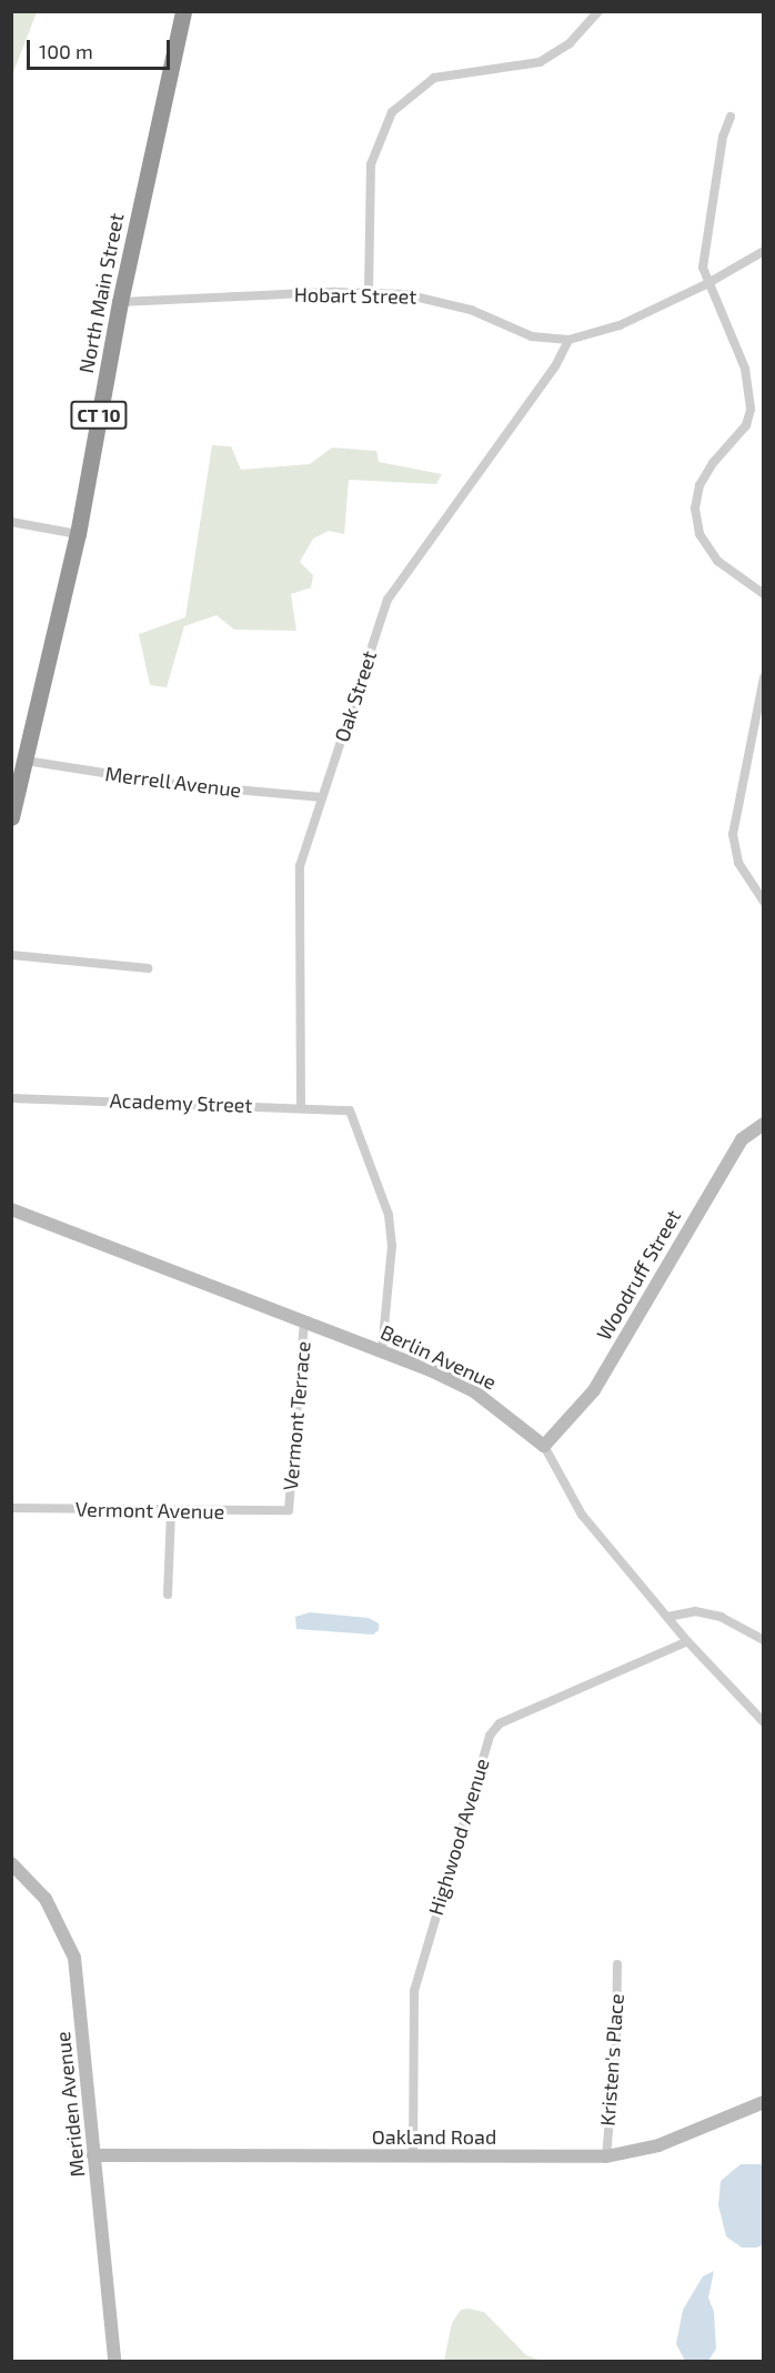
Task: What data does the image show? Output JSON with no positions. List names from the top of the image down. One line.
{"streets":{"highway":["North Main Street","CT 10"],"main road":["Woodruff Street","Berlin Avenue","Meriden Avenue","Oakland Road"],"street":["Hobart Street","Oak Street","Merrell Avenue","Academy Street","Vermont Terrace","Vermont Avenue","Highwood Avenue","Kristen's Place"]},"crossings":[["North Main Street","Hobart Street"],["North Main Street","Merrell Avenue"],["Hobart Street","Oak Street"],["Oak Street","Merrell Avenue"],["Oak Street","Academy Street"],["Academy Street","Berlin Avenue"],["Woodruff Street","Berlin Avenue"],["Berlin Avenue","Vermont Terrace"],["Berlin Avenue","Highwood Avenue"],["Vermont Terrace","Vermont Avenue"],["Highwood Avenue","Oakland Road"],["Kristen's Place","Oakland Road"],["Meriden Avenue","Oakland Road"]],"scale_bar":"100 m"}
